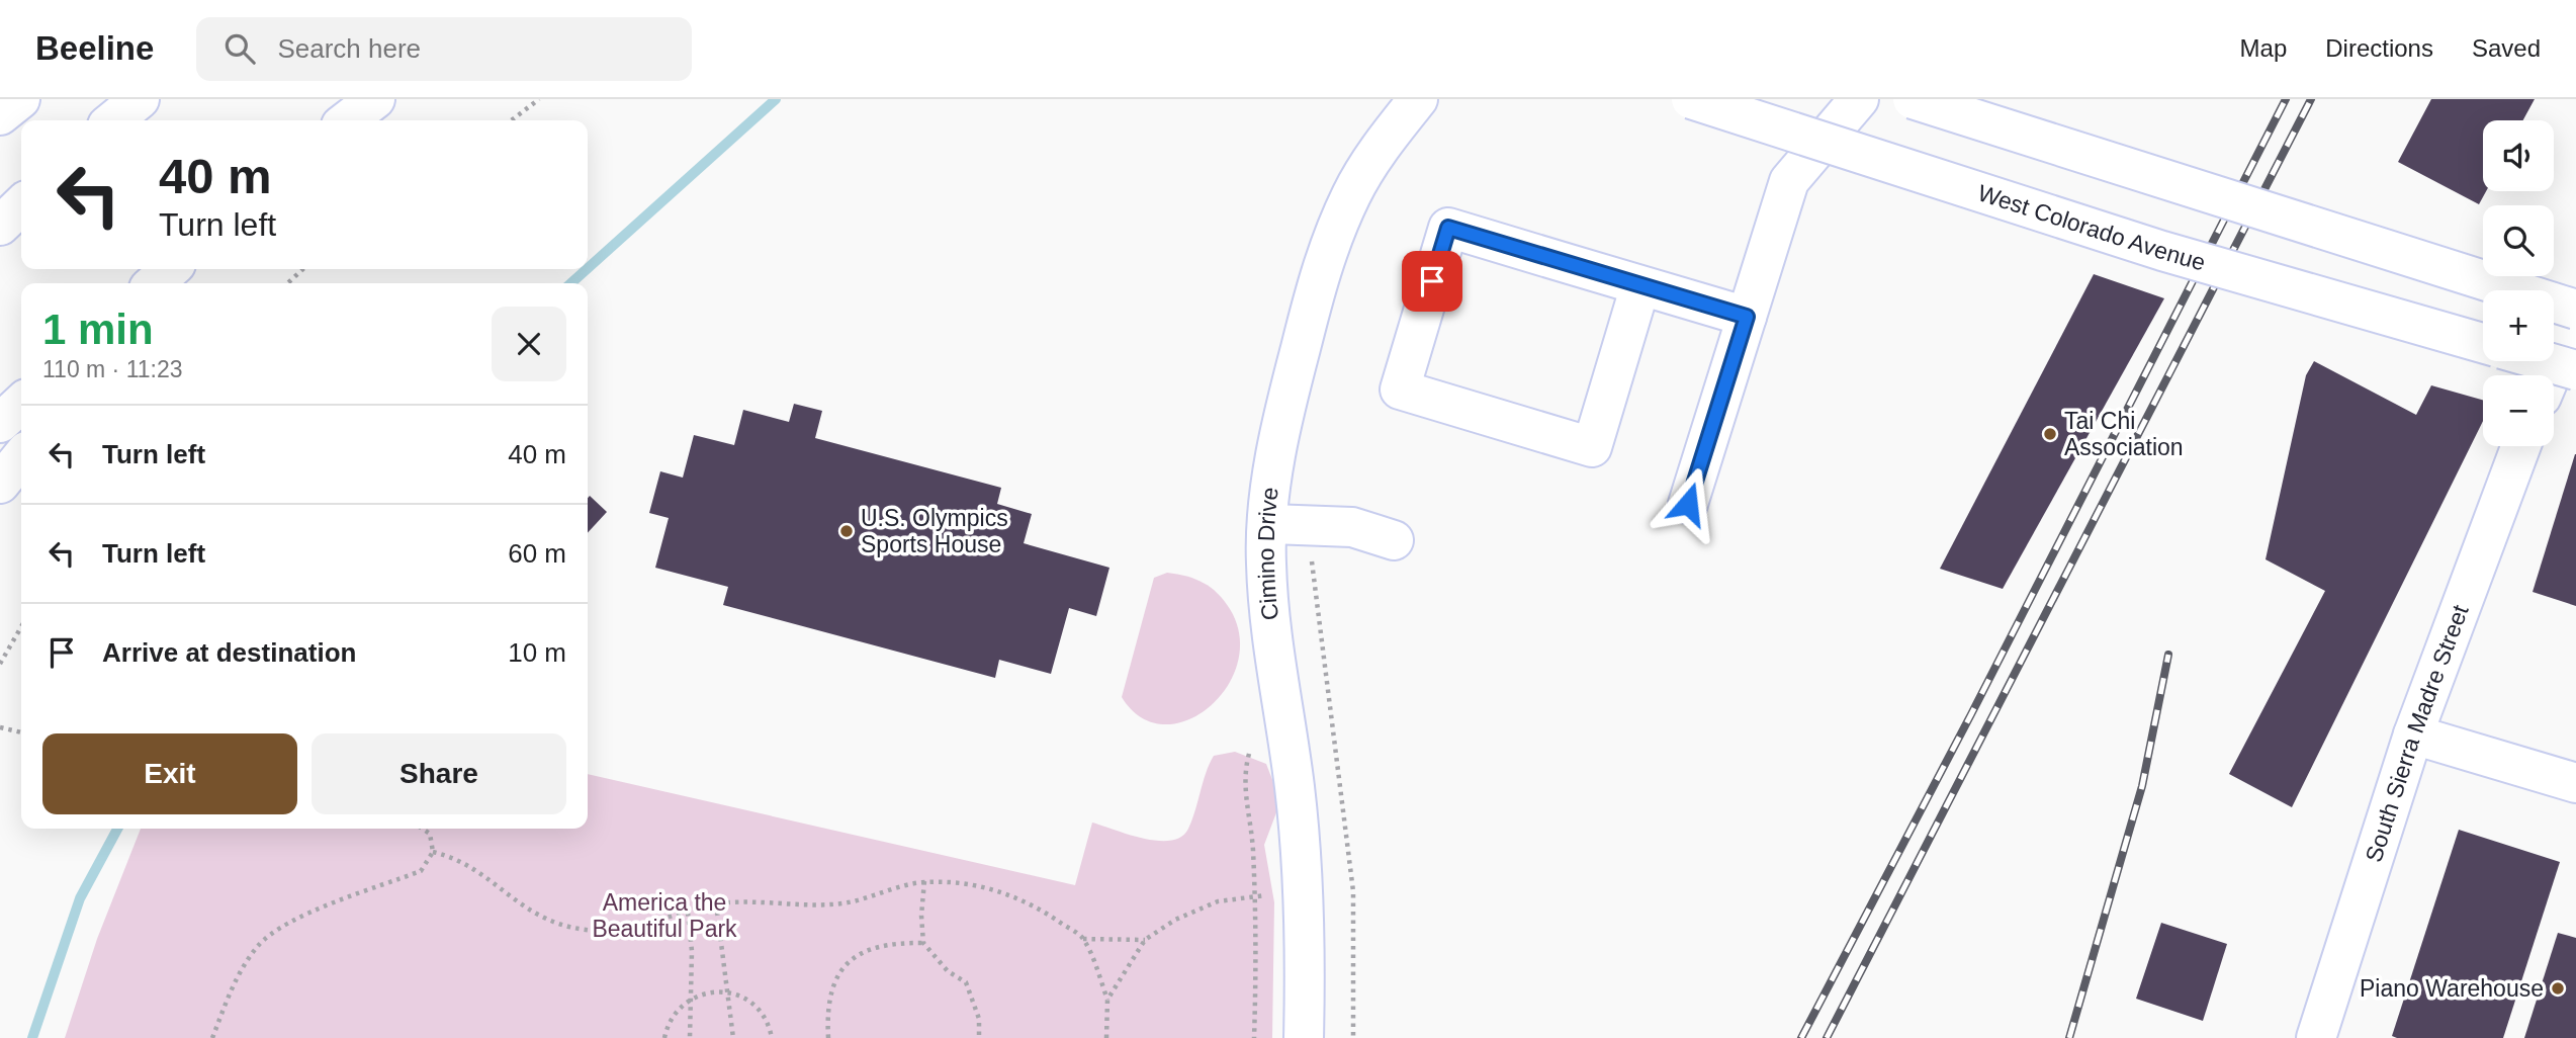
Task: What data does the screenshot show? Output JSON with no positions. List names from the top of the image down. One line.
{"streets":{"main road":["West Colorado Avenue","Cimino Drive","South Sierra Madre Street"]},"parks":["America the Beautiful Park"],"places":["Tai Chi Association","U.S. Olympics Sports House","Piano Warehouse"],"page":{"header":"Beeline","search":"Search here","nav":["Map","Directions","Saved"],"map_buttons":["+","−"],"turn":["40 m","Turn left"],"heading":["1 min","110 m · 11:23"],"list":[{"name":"Turn left","value":"40 m"},{"name":"Turn left","value":"60 m"},{"name":"Arrive at destination","value":"10 m"}],"buttons":["Exit","Share"]}}
